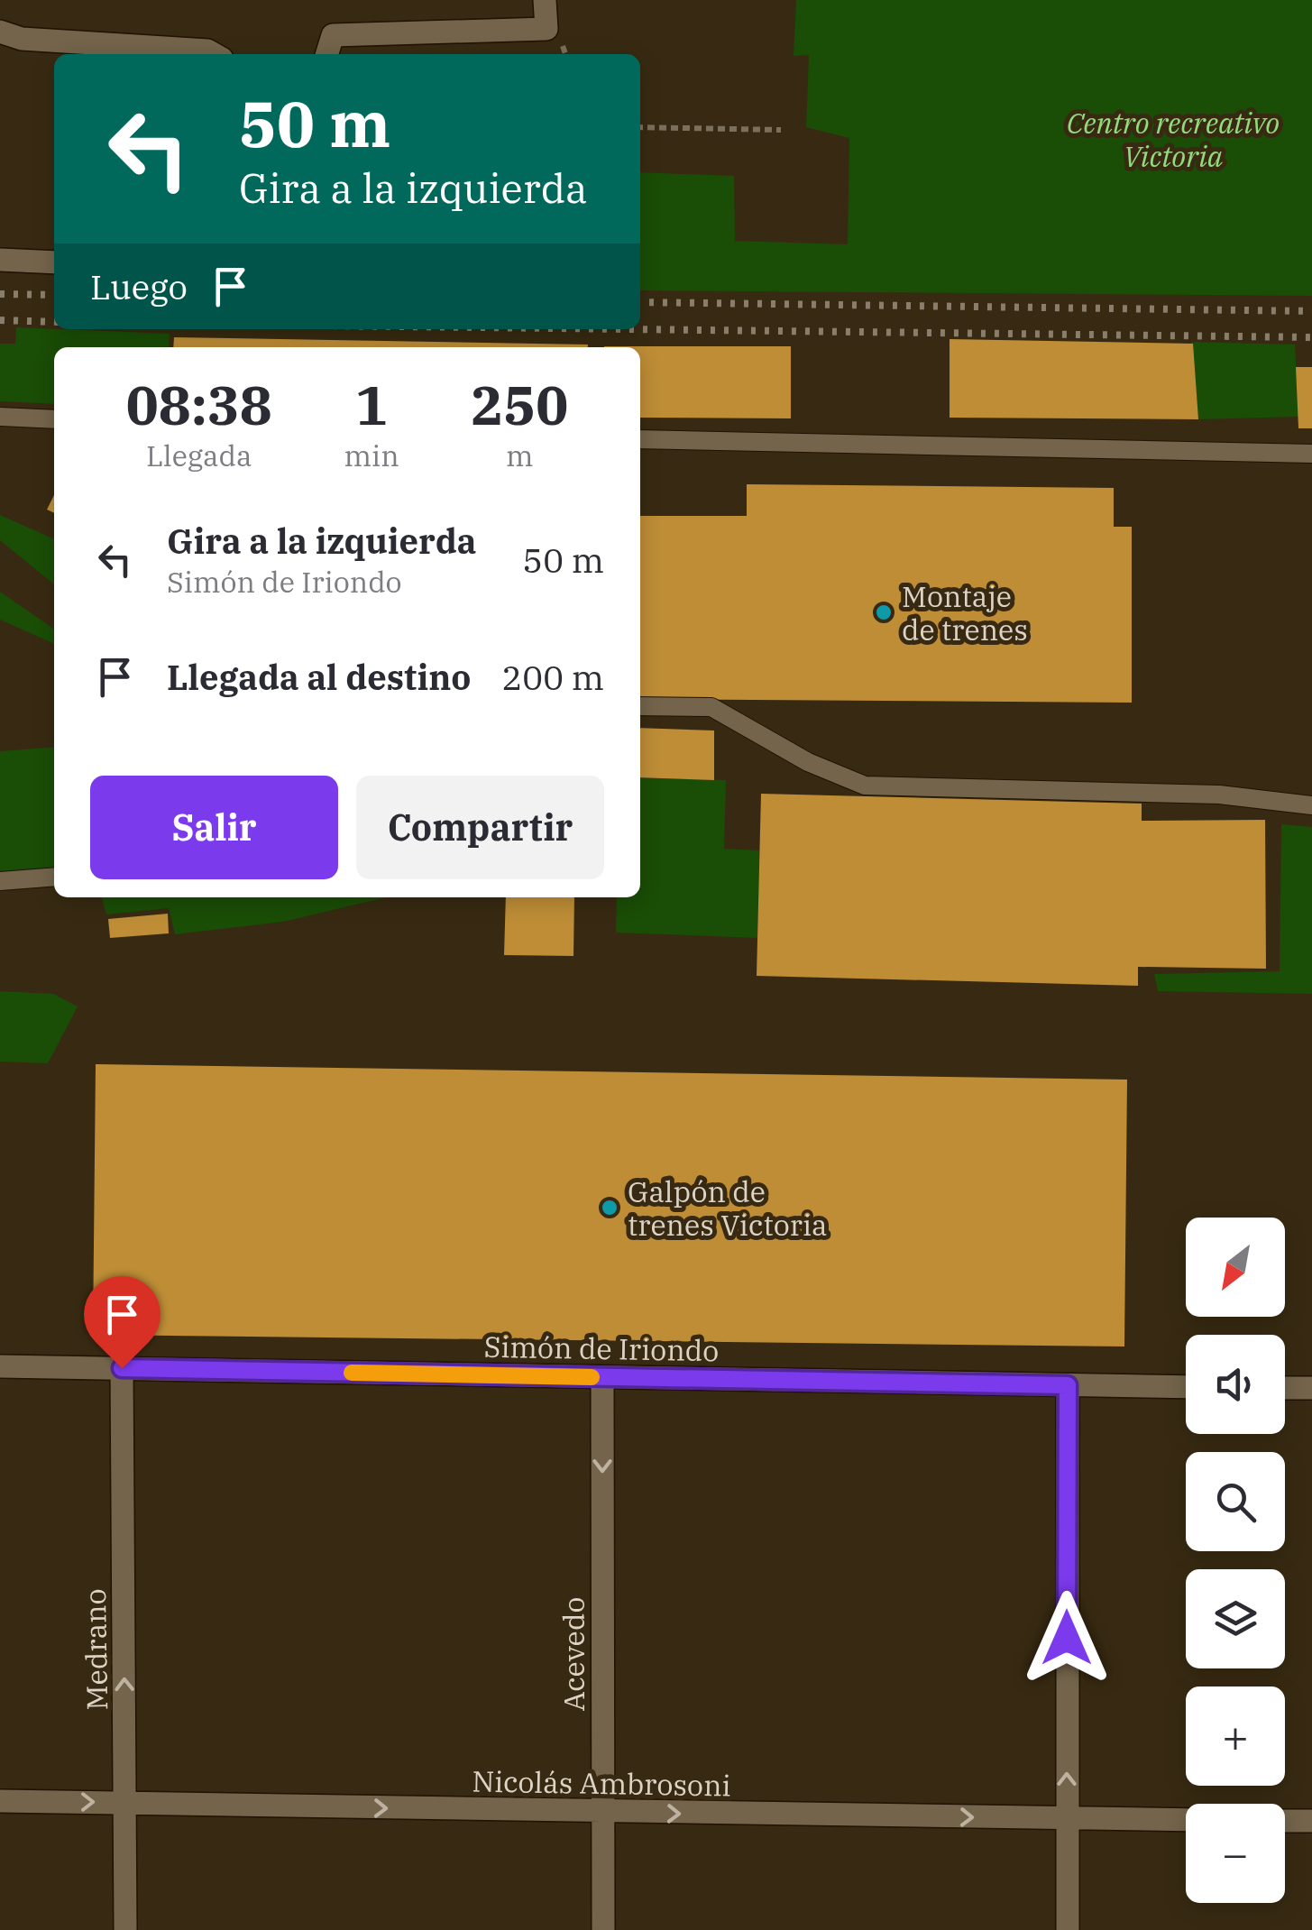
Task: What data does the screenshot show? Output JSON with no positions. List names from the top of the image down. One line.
{"streets":{"street":["Simón de Iriondo","Medrano","Acevedo","Nicolás Ambrosoni"]},"crossings":[["Simón de Iriondo","Medrano"],["Simón de Iriondo","Acevedo"],["Medrano","Nicolás Ambrosoni"],["Acevedo","Nicolás Ambrosoni"]],"one_way":["Medrano","Acevedo","Nicolás Ambrosoni"],"parks":["Centro recreativo Victoria"],"places":["Montaje de trenes","Galpón de trenes Victoria"],"north":"bottom left","page":{"turn":["50 m","Gira a la izquierda"],"then":"Luego","eta":["08:38","Llegada","1","min","250","m"],"list":[{"name":"Gira a la izquierda","note":"Simón de Iriondo","value":"50 m"},{"name":"Llegada al destino","value":"200 m"}],"buttons":["Salir","Compartir"],"map_buttons":["+","−"]}}
